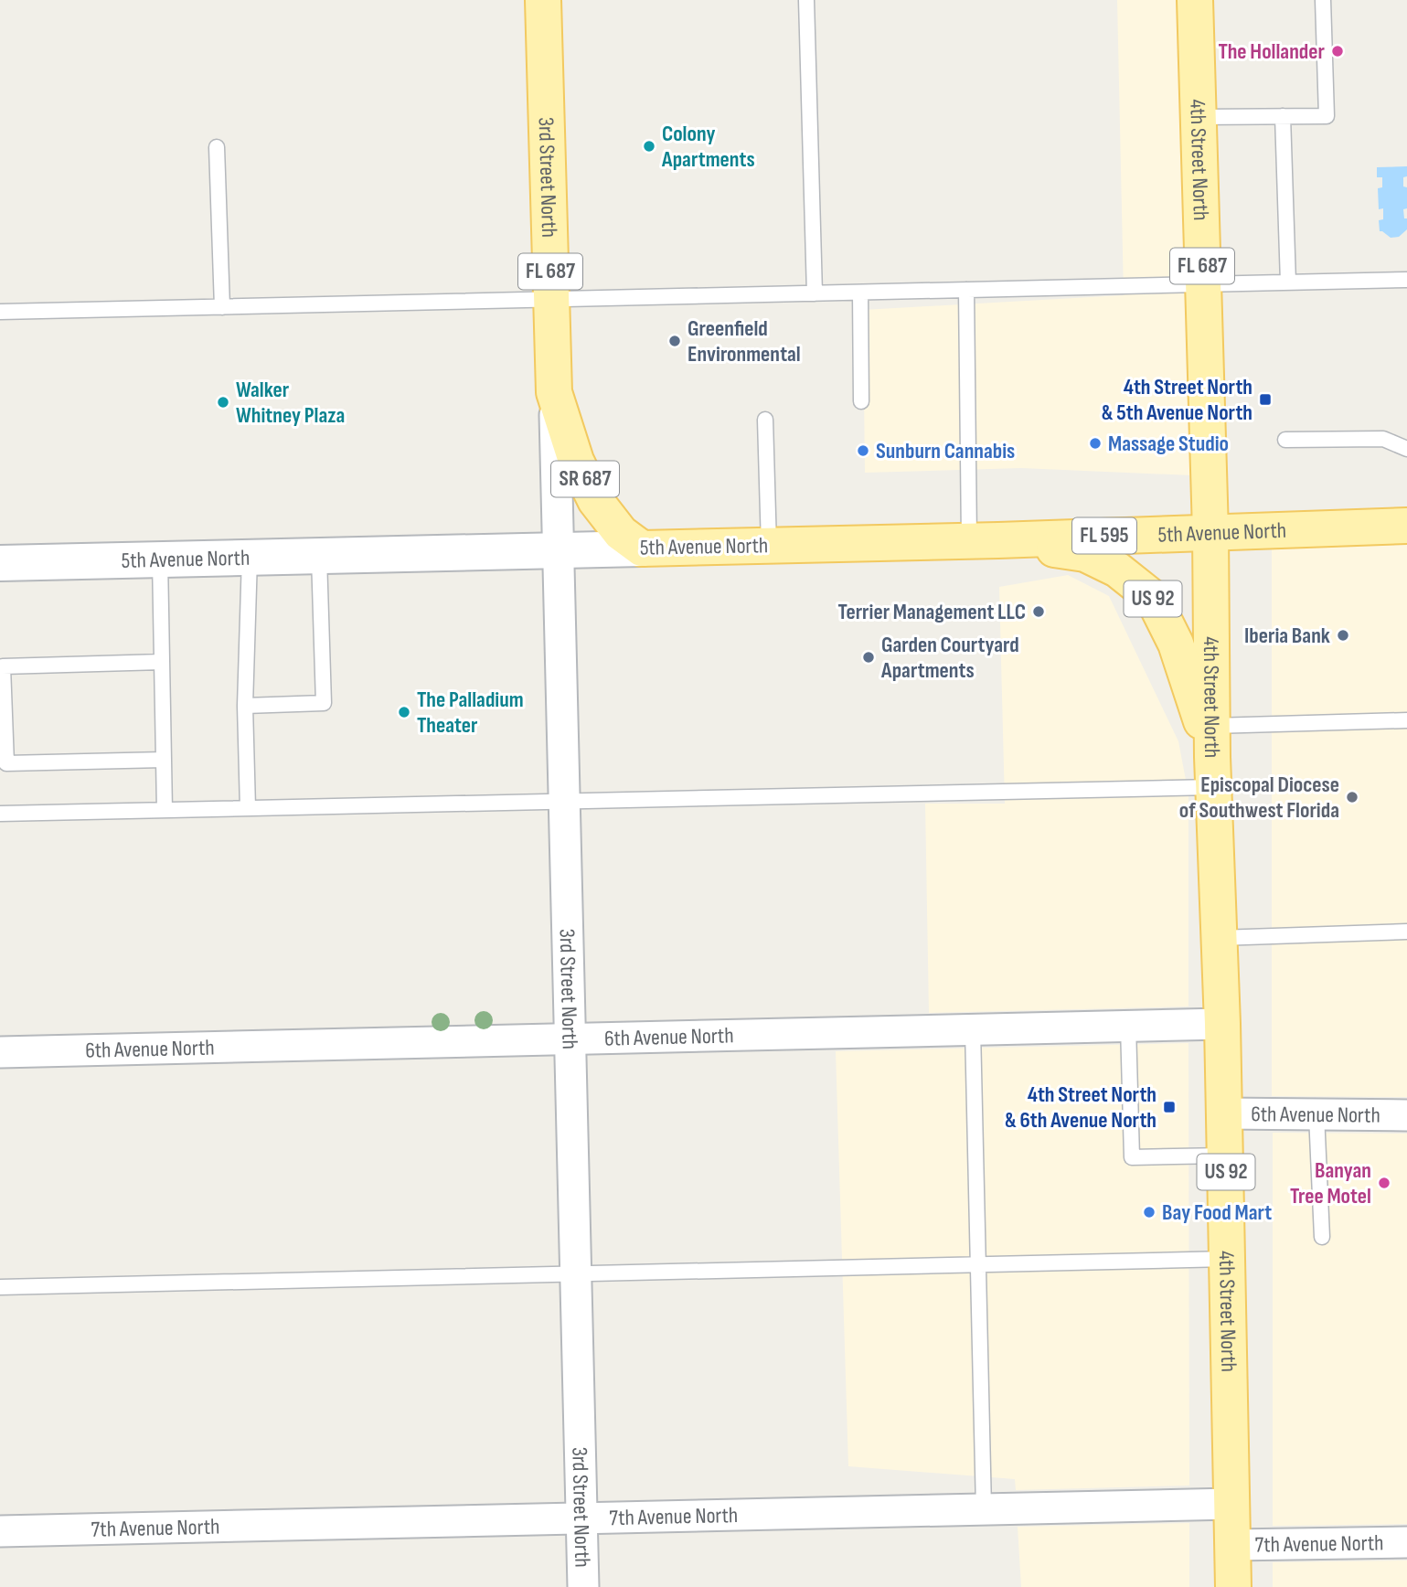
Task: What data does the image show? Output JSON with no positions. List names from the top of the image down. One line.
{"streets":{"main road":["4th Street North","3rd Street North","FL 687","SR 687","5th Avenue North","FL 595","US 92"],"street":["6th Avenue North","7th Avenue North"]},"crossings":[["4th Street North","5th Avenue North"],["4th Street North","US 92"],["4th Street North","6th Avenue North"],["4th Street North","7th Avenue North"],["3rd Street North","5th Avenue North"],["3rd Street North","6th Avenue North"],["3rd Street North","7th Avenue North"],["5th Avenue North","US 92"]],"places":{"other":["The Hollander","Colony Apartments","Greenfield Environmental","Walker Whitney Plaza","Massage Studio","Sunburn Cannabis","Terrier Management LLC","Iberia Bank","Garden Courtyard Apartments","The Palladium Theater","Episcopal Diocese of Southwest Florida","Banyan Tree Motel","Bay Food Mart"],"transit":["4th Street North & 5th Avenue North","4th Street North & 6th Avenue North"]}}
